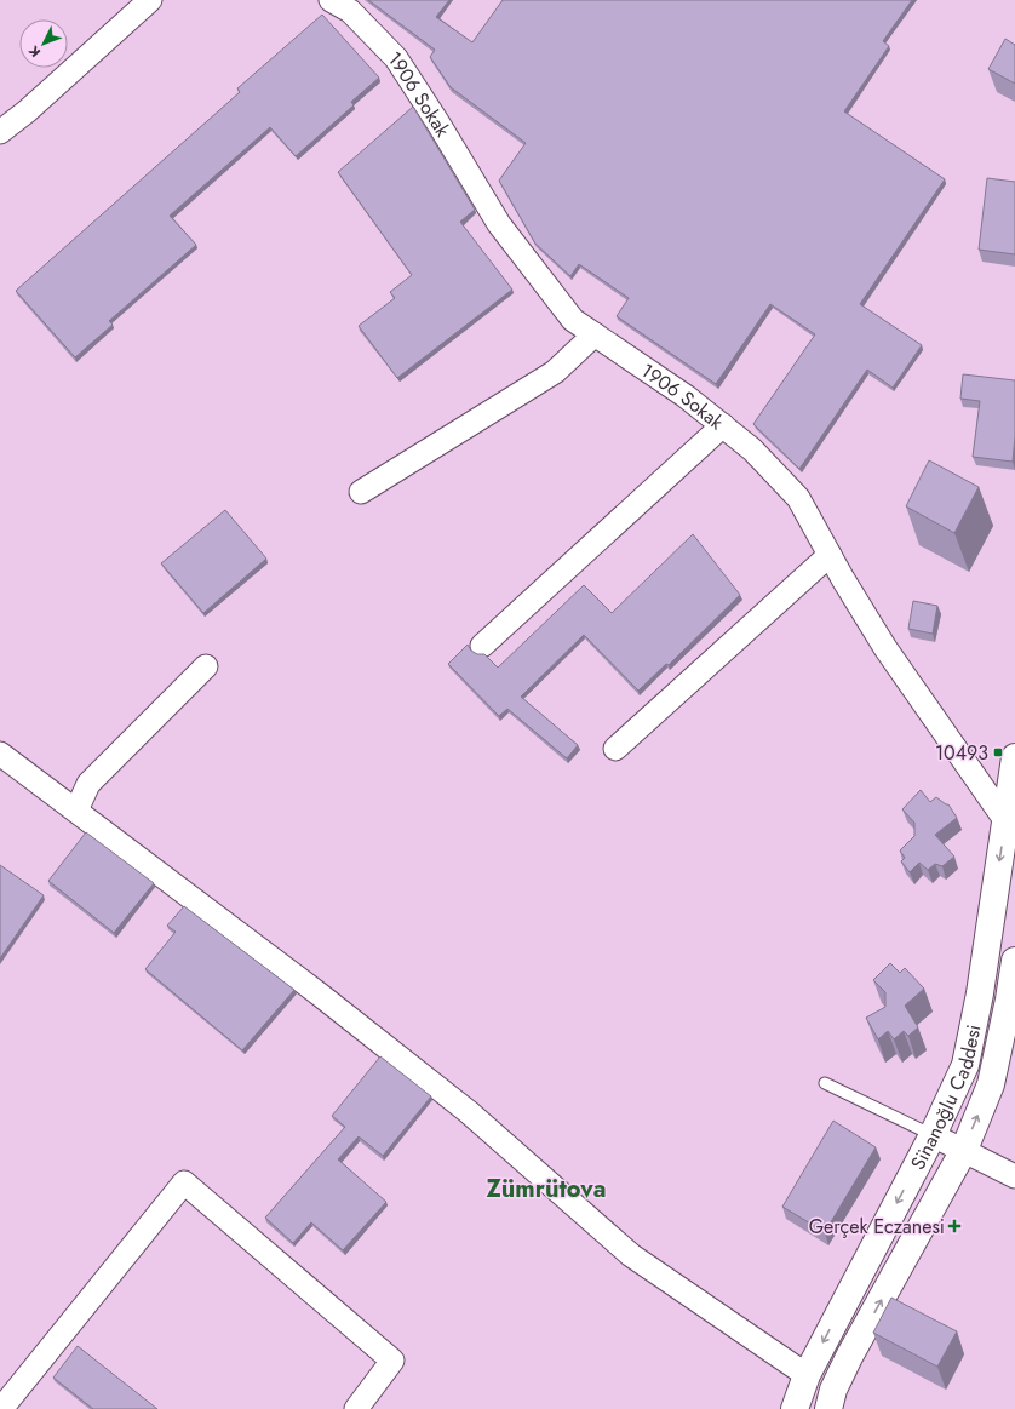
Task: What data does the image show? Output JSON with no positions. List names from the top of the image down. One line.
{"streets":{"main road":["Si̇nanoğlu Caddesi"],"street":["1906 Sokak"]},"crossings":[["1906 Sokak","Si̇nanoğlu Caddesi"]],"districts":["Zümrütova"],"places":{"transit":["10493"],"health":["Gerçek Eczanesi"]},"north":"bottom left"}
